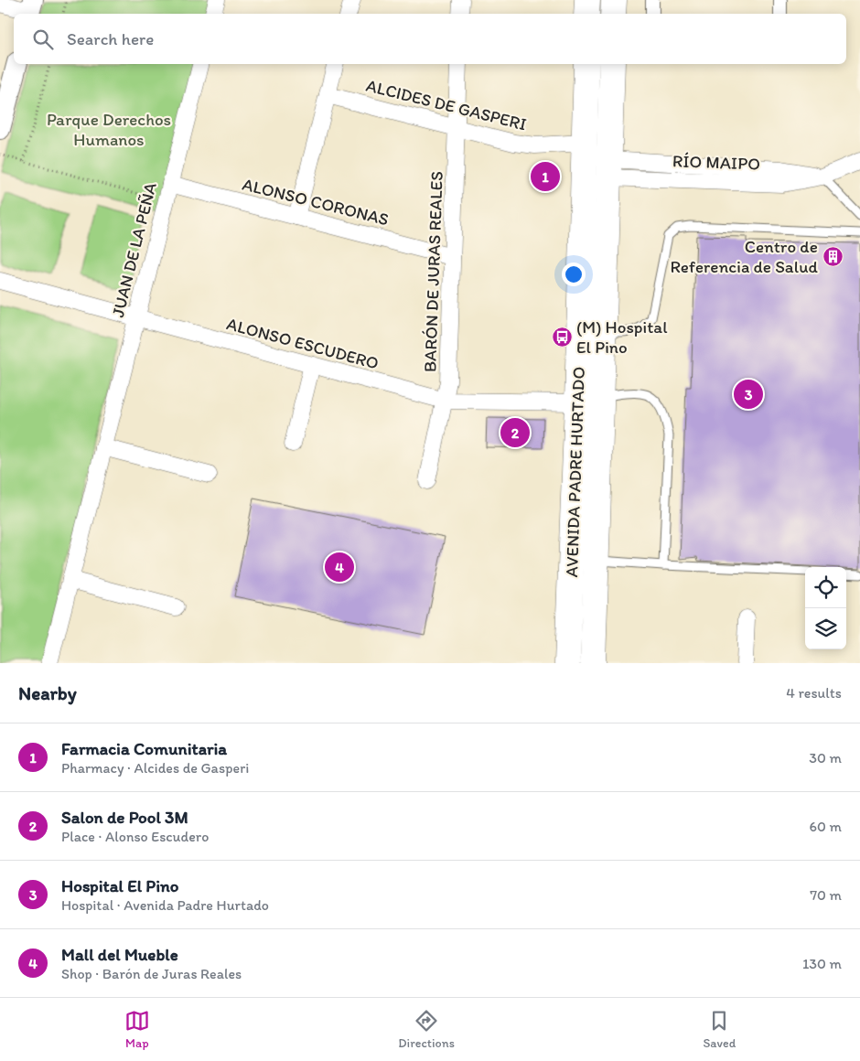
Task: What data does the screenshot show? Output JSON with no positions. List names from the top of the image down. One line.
{"streets":{"main road":["AVENIDA PADRE HURTADO"],"street":["ALCIDES DE GASPERI","RÍO MAIPO","ALONSO CORONAS","JUAN DE LA PEÑA","BARÓN DE JURAS REALES","ALONSO ESCUDERO"]},"crossings":[["ALCIDES DE GASPERI","BARÓN DE JURAS REALES"],["ALCIDES DE GASPERI","AVENIDA PADRE HURTADO"],["RÍO MAIPO","AVENIDA PADRE HURTADO"],["ALONSO CORONAS","JUAN DE LA PEÑA"],["ALONSO CORONAS","BARÓN DE JURAS REALES"],["JUAN DE LA PEÑA","ALONSO ESCUDERO"],["BARÓN DE JURAS REALES","ALONSO ESCUDERO"],["ALONSO ESCUDERO","AVENIDA PADRE HURTADO"]],"parks":["Parque Derechos Humanos"],"places":{"building":["Centro de Referencia de Salud"],"bus stop":["(M) Hospital El Pino"]},"page":{"search":"Search here","pins":["1","3","2","4"],"heading":["Nearby","4 results"],"list":[{"mark":"1","name":"Farmacia Comunitaria","note":"Pharmacy · Alcides de Gasperi","value":"30 m"},{"mark":"2","name":"Salon de Pool 3M","note":"Place · Alonso Escudero","value":"60 m"},{"mark":"3","name":"Hospital El Pino","note":"Hospital · Avenida Padre Hurtado","value":"70 m"},{"mark":"4","name":"Mall del Mueble","note":"Shop · Barón de Juras Reales","value":"130 m"}],"nav":["Map","Directions","Saved"]}}
